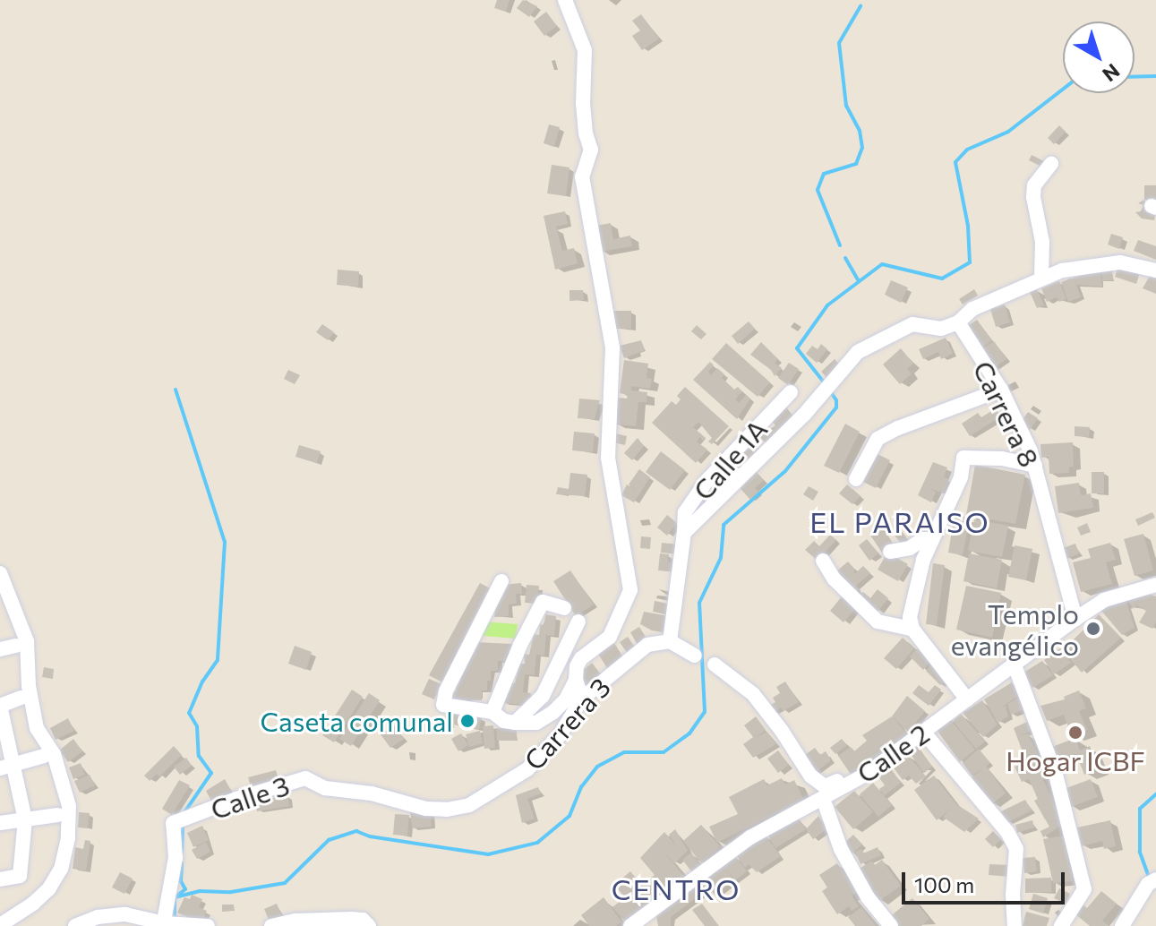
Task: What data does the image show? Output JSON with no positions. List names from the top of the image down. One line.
{"streets":{"street":["Carrera 8","Calle 1A","Carrera 3","Calle 2","Calle 3"]},"crossings":[["Carrera 8","Calle 2"],["Carrera 3","Calle 3"]],"districts":["EL PARAISO","CENTRO"],"places":["Templo evangélico","Caseta comunal","Hogar ICBF"],"scale_bar":"100 m","north":"bottom right"}
